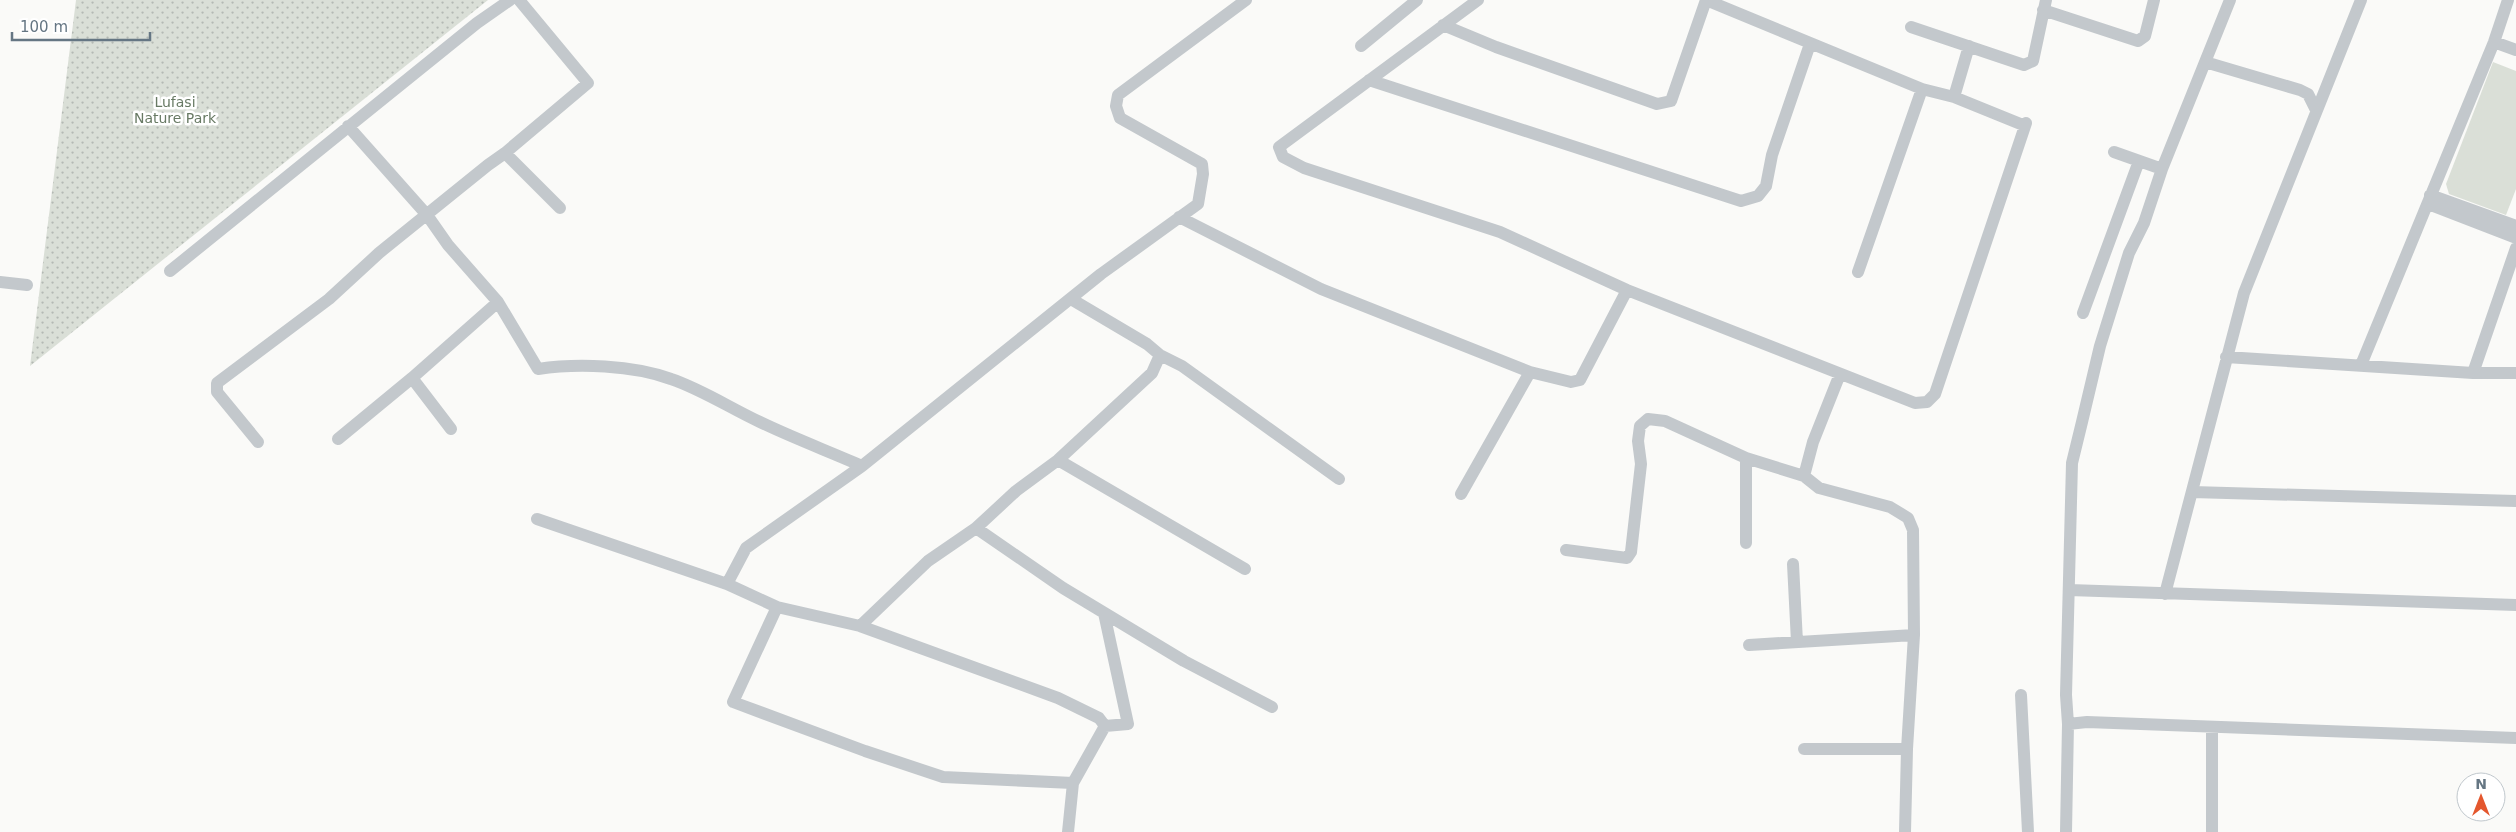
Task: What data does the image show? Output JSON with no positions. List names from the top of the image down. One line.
{"parks":["Lufasi Nature Park"],"scale_bar":"100 m","north":"top"}
